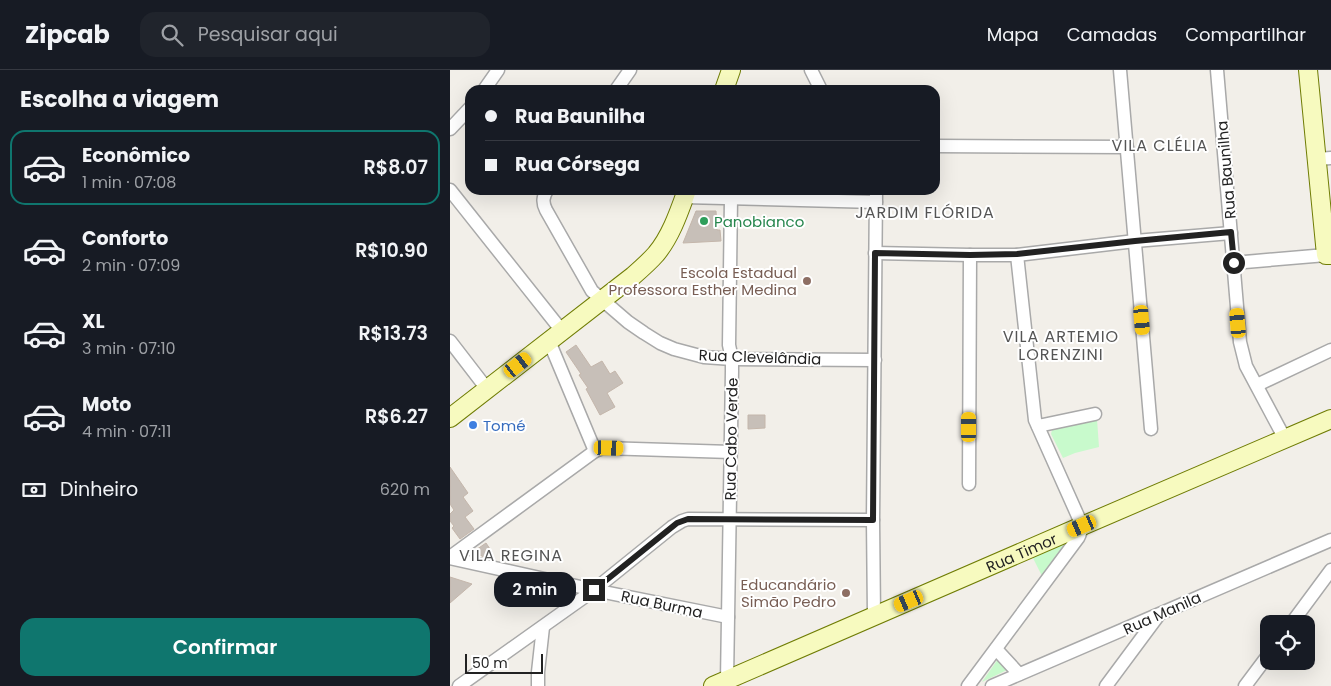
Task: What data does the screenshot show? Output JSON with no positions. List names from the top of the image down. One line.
{"streets":{"street":["Rua Baunilha","Rua Clevelândia","Rua Cabo Verde","Rua Timor","Rua Burma","Rua Manila"]},"crossings":[["Rua Baunilha","Rua Timor"],["Rua Clevelândia","Rua Cabo Verde"],["Rua Cabo Verde","Rua Timor"],["Rua Cabo Verde","Rua Burma"]],"districts":["VILA CLÉLIA","JARDIM FLÓRIDA","VILA ARTEMIO LORENZINI","VILA REGINA"],"places":["Panobianco","Escola Estadual Professora Esther Medina","Tomé","Educandário Simão Pedro"],"scale_bar":"50 m","page":{"header":"Zipcab","search":"Pesquisar aqui","nav":["Mapa","Camadas","Compartilhar"],"heading":"Escolha a viagem","banner":["Rua Baunilha","Rua Córsega"],"list":[{"name":"Econômico","note":"1 min · 07:08","value":"R$8.07"},{"name":"Conforto","note":"2 min · 07:09","value":"R$10.90"},{"name":"XL","note":"3 min · 07:10","value":"R$13.73"},{"name":"Moto","note":"4 min · 07:11","value":"R$6.27"}],"pay":["Dinheiro","620 m"],"bubble":"2 min","buttons":"Confirmar","scale":"50 m"}}
